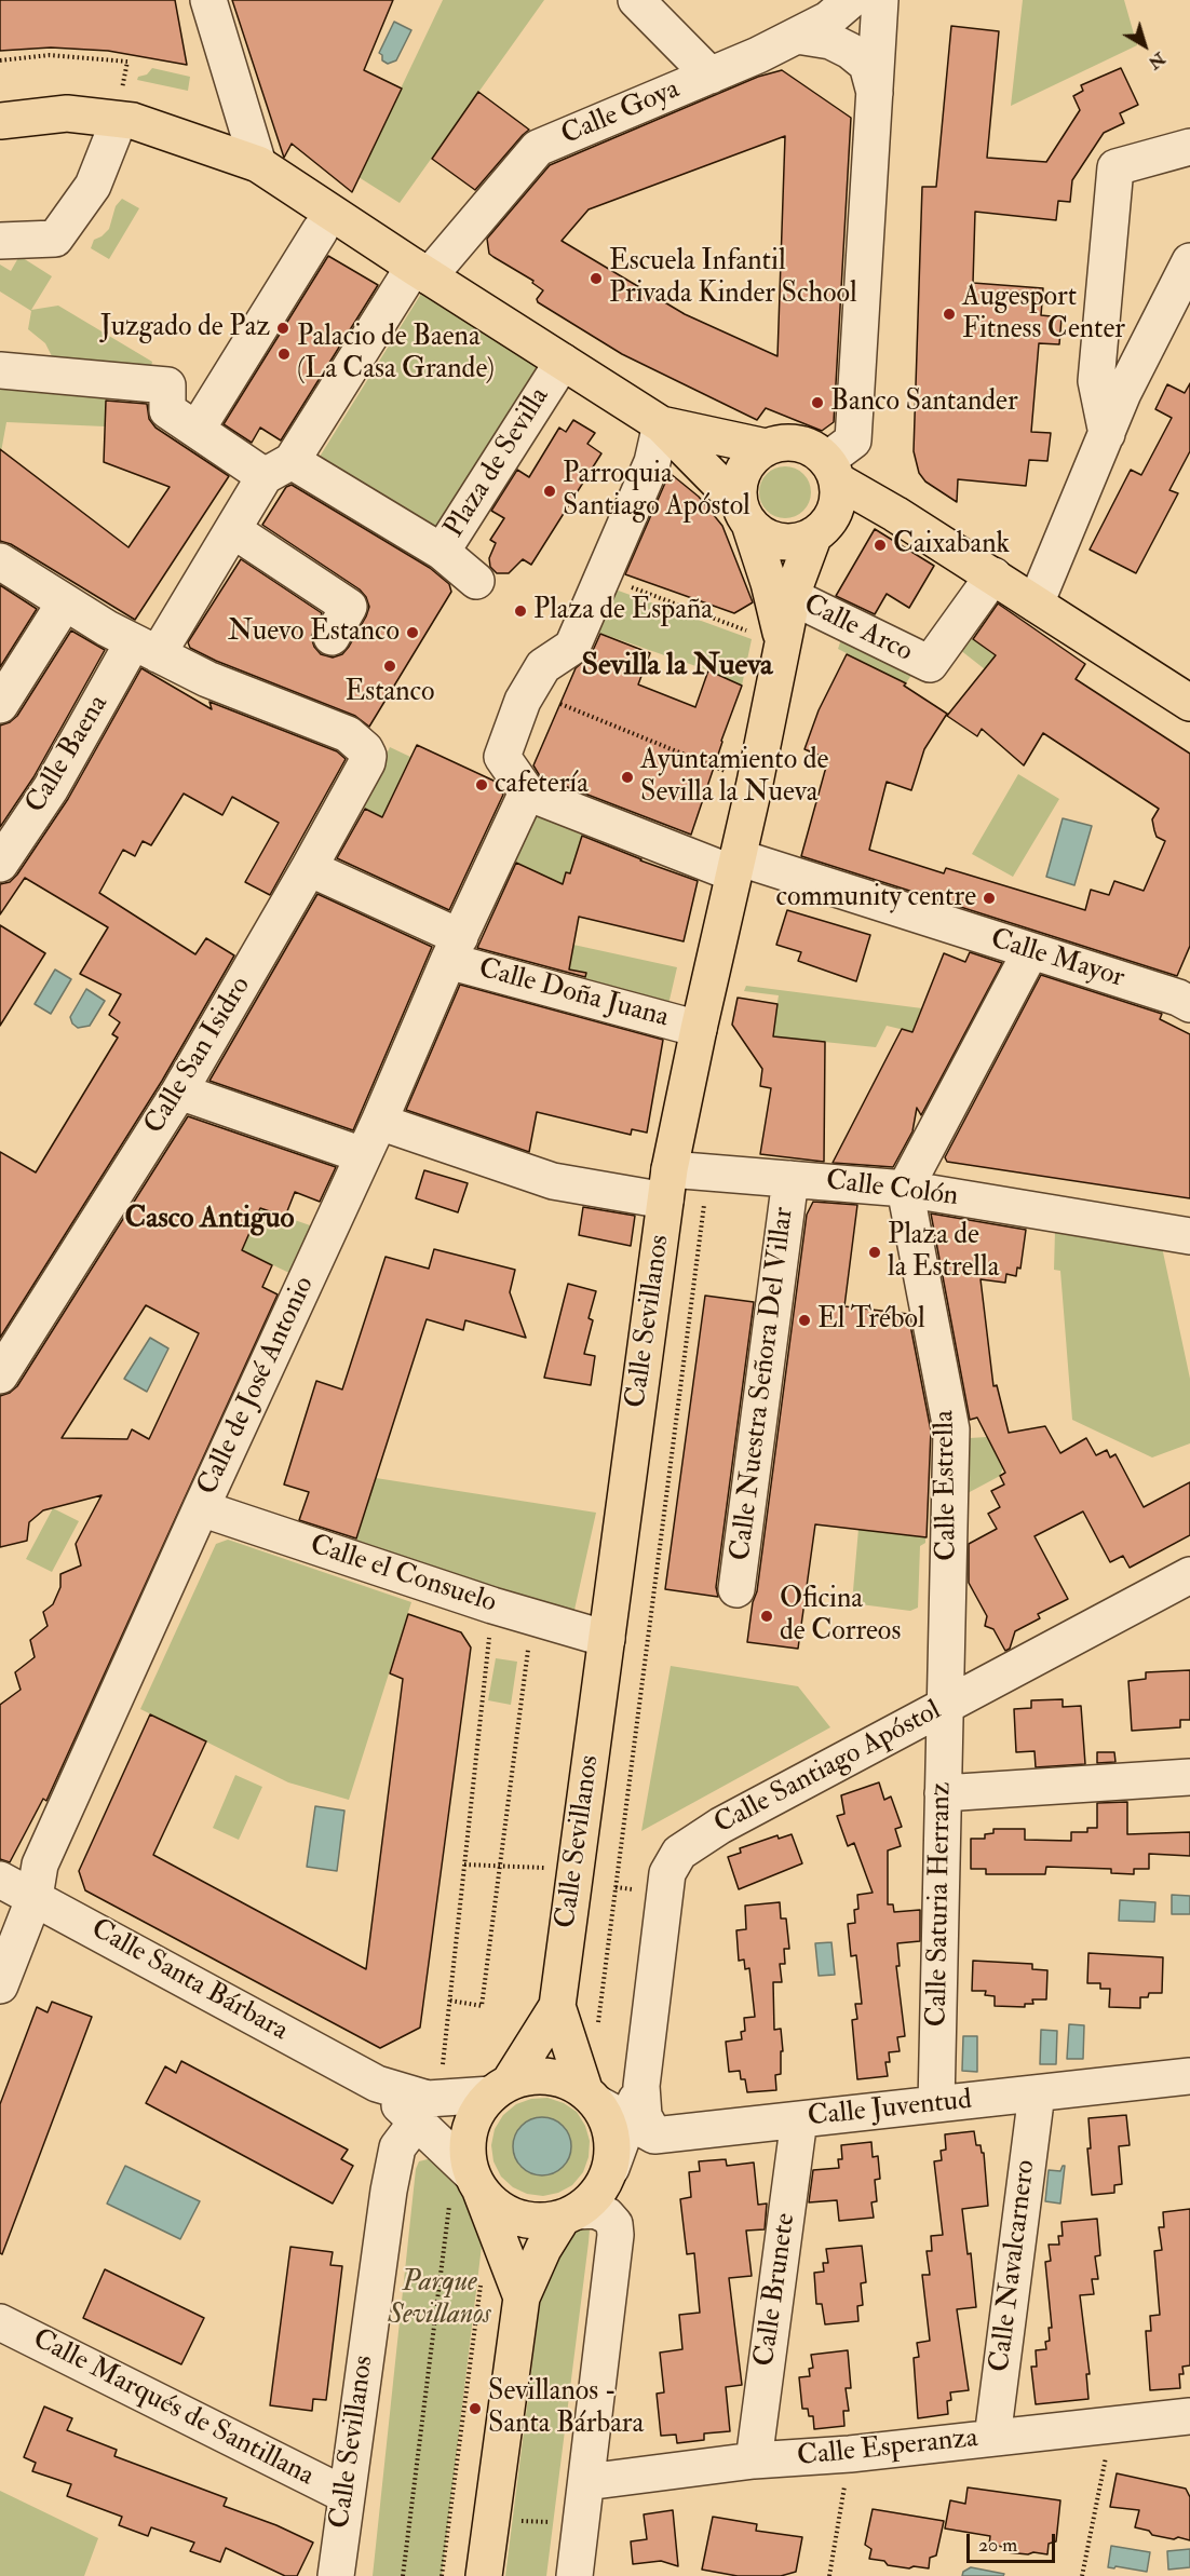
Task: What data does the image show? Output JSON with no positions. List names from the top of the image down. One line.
{"streets":{"main road":["Calle Sevillanos"],"street":["Calle Goya","Plaza de Sevilla","Calle Arco","Calle Baena","Calle Mayor","Calle Doña Juana","Calle San Isidro","Calle Colón","Calle Nuestra Señora Del Villar","Calle de José Antonio","Calle Estrella","Calle el Consuelo","Calle Santiago Apóstol","Calle Saturia Herranz","Calle Santa Bárbara","Calle Juventud","Calle Navalcarnero","Calle Brunete","Calle Marqués de Santillana","Calle Esperanza"]},"crossings":[["Plaza de Sevilla","Calle Baena"],["Calle Arco","Calle Sevillanos"],["Calle Baena","Calle San Isidro"],["Calle Mayor","Calle Sevillanos"],["Calle Mayor","Calle de José Antonio"],["Calle Doña Juana","Calle San Isidro"],["Calle Doña Juana","Calle Sevillanos"],["Calle Doña Juana","Calle de José Antonio"],["Calle Colón","Calle Sevillanos"],["Calle Colón","Calle Nuestra Señora Del Villar"],["Calle Colón","Calle de José Antonio"],["Calle Colón","Calle Estrella"],["Calle Sevillanos","Calle el Consuelo"],["Calle Sevillanos","Calle Santiago Apóstol"],["Calle Sevillanos","Calle Santa Bárbara"],["Calle Sevillanos","Calle Juventud"],["Calle Sevillanos","Calle Marqués de Santillana"],["Calle de José Antonio","Calle el Consuelo"],["Calle de José Antonio","Calle Santa Bárbara"],["Calle Estrella","Calle Santiago Apóstol"],["Calle Estrella","Calle Saturia Herranz"],["Calle Santiago Apóstol","Calle Saturia Herranz"],["Calle Santiago Apóstol","Calle Santa Bárbara"],["Calle Santiago Apóstol","Calle Juventud"],["Calle Saturia Herranz","Calle Juventud"],["Calle Santa Bárbara","Calle Juventud"],["Calle Juventud","Calle Navalcarnero"],["Calle Juventud","Calle Brunete"],["Calle Navalcarnero","Calle Esperanza"],["Calle Brunete","Calle Esperanza"]],"districts":["Sevilla la Nueva","Casco Antiguo"],"parks":["Parque Sevillanos"],"places":["Escuela Infantil Privada Kinder School","Augesport Fitness Center","Juzgado de Paz","Palacio de Baena (La Casa Grande)","Banco Santander","Parroquia Santiago Apóstol","Caixabank","Plaza de España","Nuevo Estanco","Estanco","Ayuntamiento de Sevilla la Nueva","cafetería","community centre","Plaza de la Estrella","El Trébol","Oficina de Correos","Sevillanos - Santa Bárbara"],"scale_bar":"20 m","north":"bottom right"}
